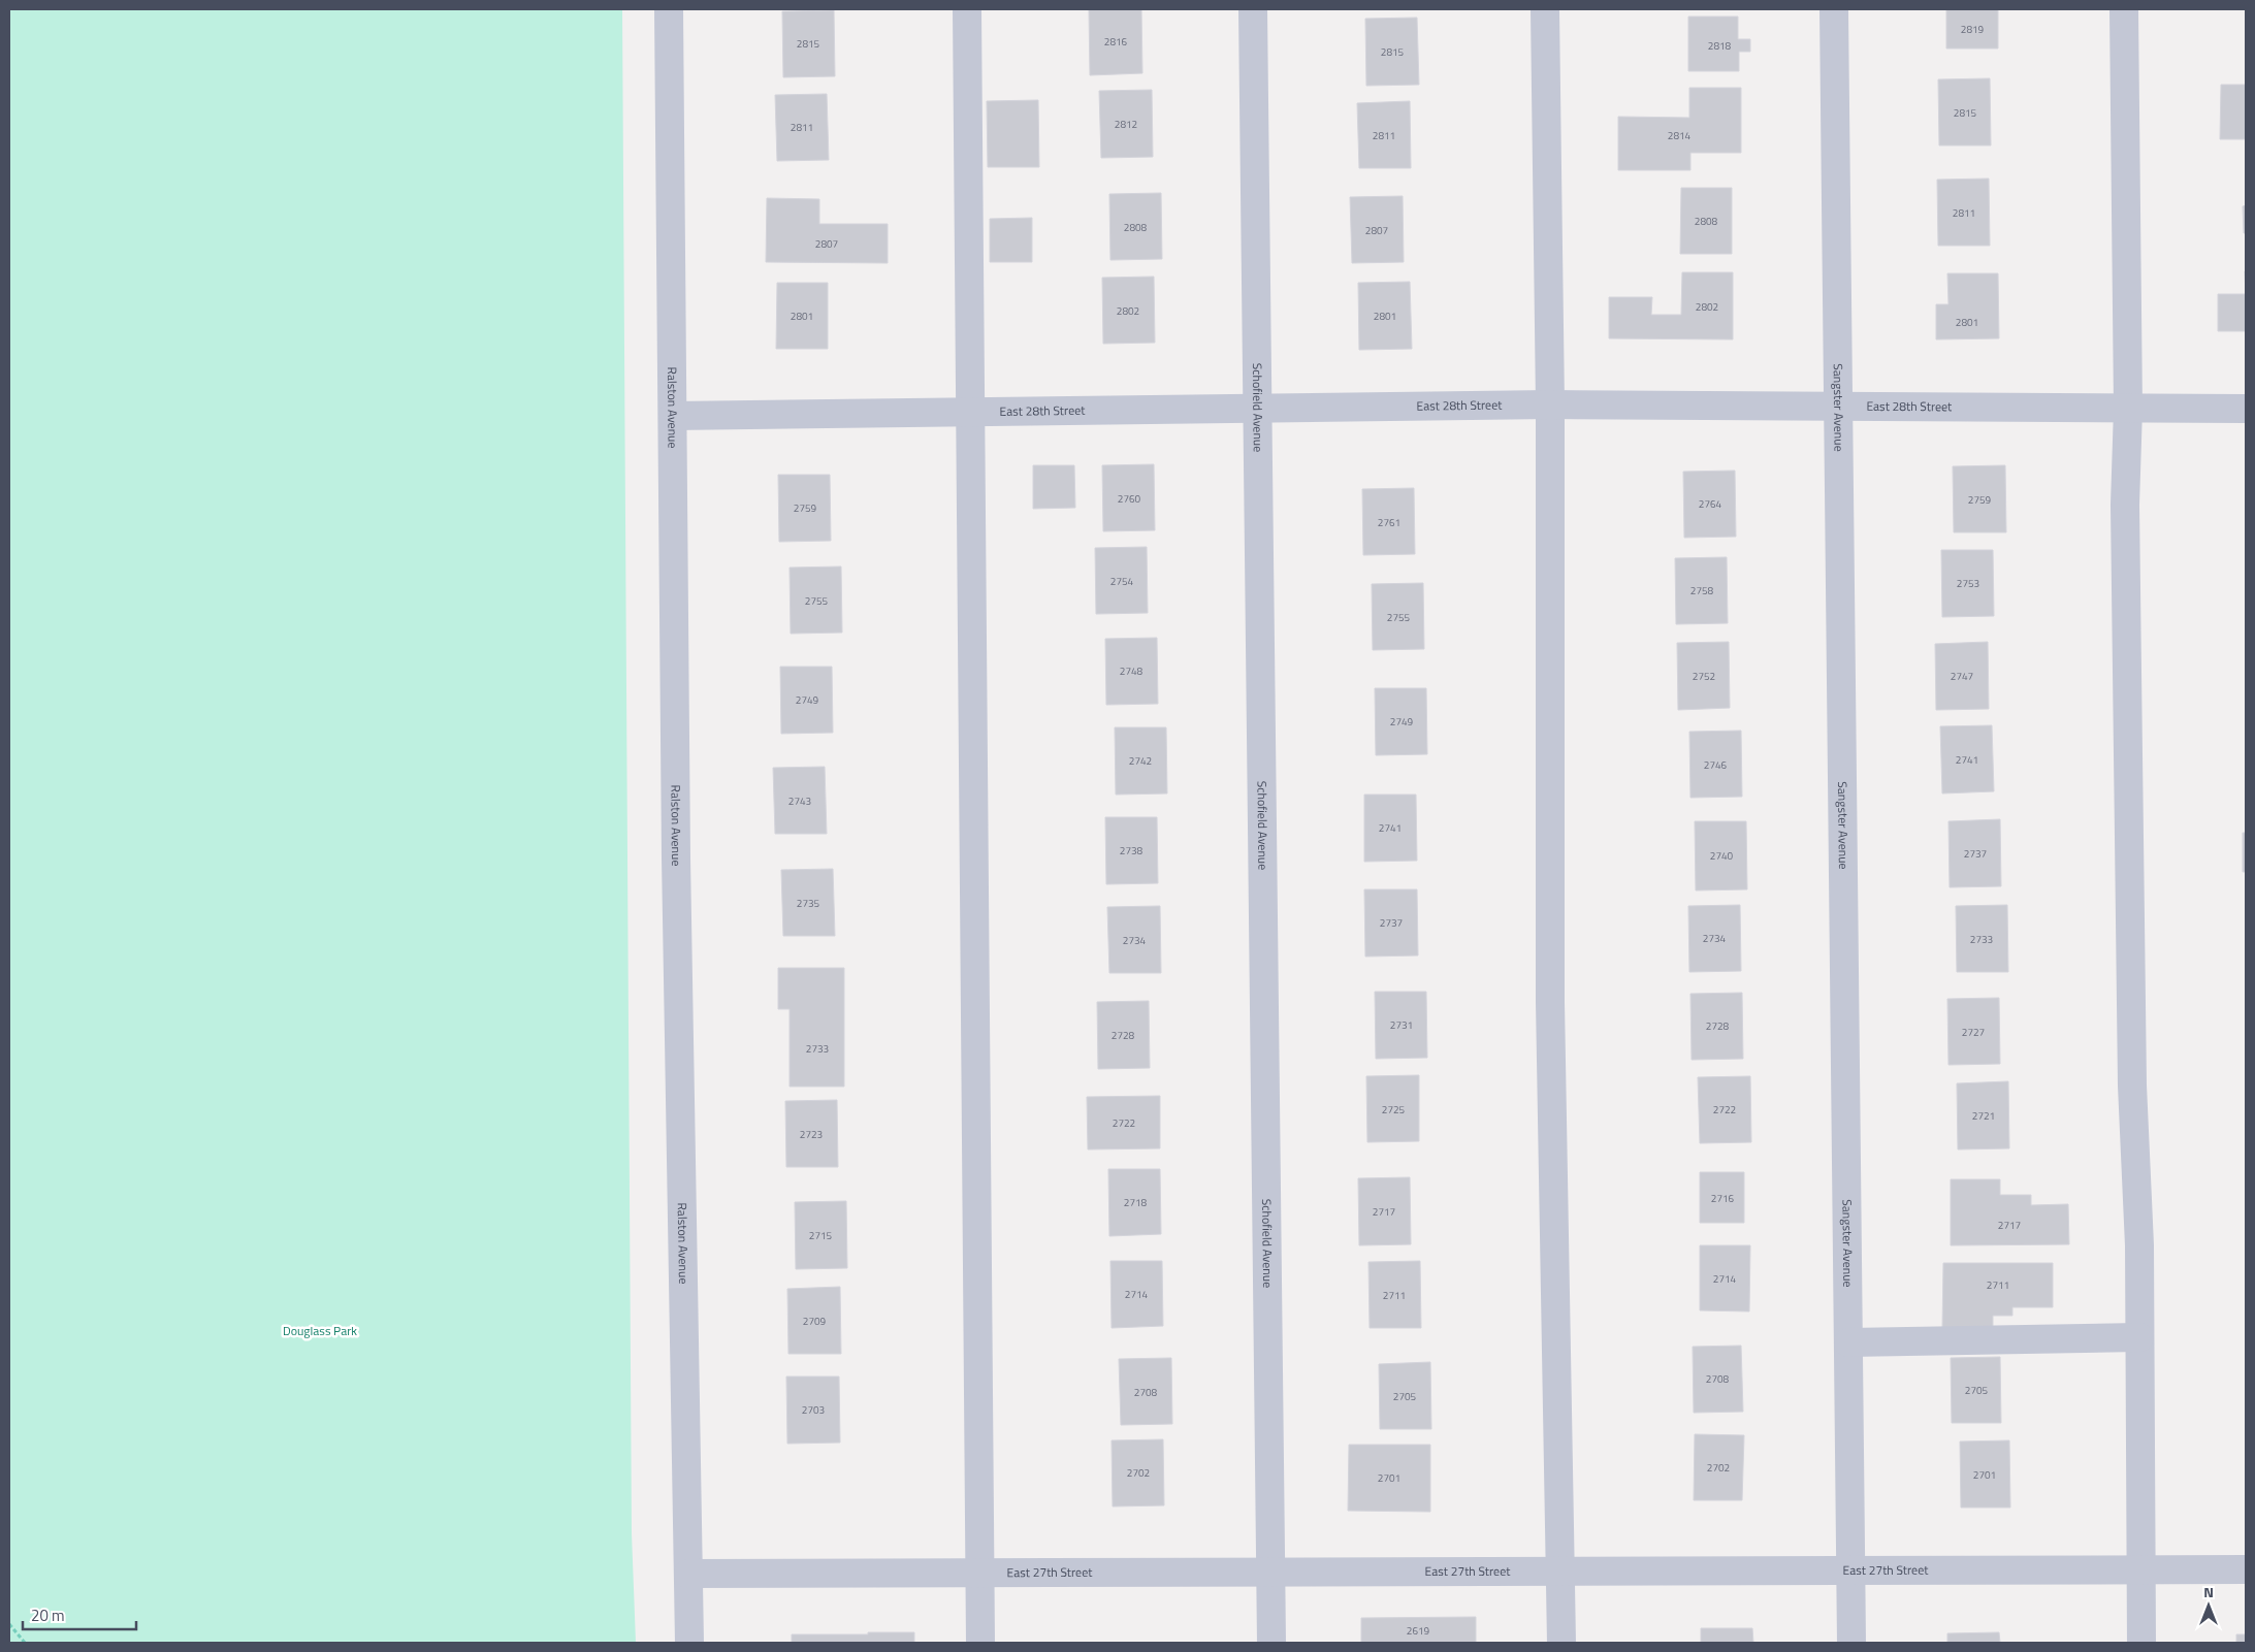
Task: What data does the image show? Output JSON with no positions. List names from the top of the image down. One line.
{"streets":{"street":["East 28th Street","Ralston Avenue","Schofield Avenue","Sangster Avenue","East 27th Street"]},"crossings":[["East 28th Street","Ralston Avenue"],["East 28th Street","Schofield Avenue"],["East 28th Street","Sangster Avenue"],["Ralston Avenue","East 27th Street"],["Schofield Avenue","East 27th Street"],["Sangster Avenue","East 27th Street"]],"parks":["Douglass Park"],"house_numbers":["2819","2816","2815","2818","2815","2815","2812","2811","2811","2814","2811","2808","2808","2807","2807","2802","2802","2801","2801","2801","2760","2759","2764","2759","2761","2754","2753","2758","2755","2755","2748","2752","2747","2749","2749","2741","2742","2746","2743","2741","2738","2737","2740","2735","2737","2734","2733","2734","2731","2728","2727","2728","2733","2725","2722","2721","2722","2723","2716","2718","2717","2717","2715","2714","2711","2714","2711","2709","2708","2705","2708","2705","2703","2702","2702","2701","2701","2619"],"scale_bar":"20 m","north":"top"}
